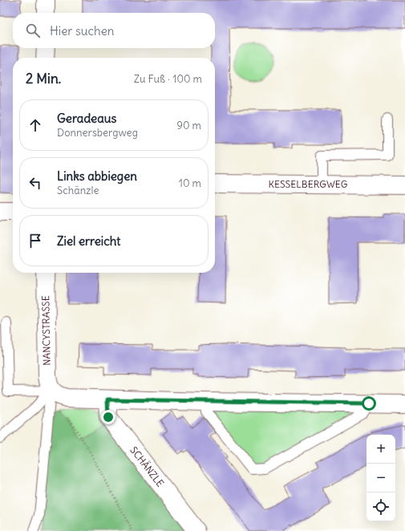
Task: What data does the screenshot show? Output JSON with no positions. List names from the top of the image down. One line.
{"streets":{"street":["KESSELBERGWEG","NANCYSTRASSE","SCHÄNZLE"]},"page":{"search":"Hier suchen","heading":["2 Min.","Zu Fuß · 100 m"],"list":[["Geradeaus","Donnersbergweg","90 m"],["Links abbiegen","Schänzle","10 m"],"Ziel erreicht"],"map_buttons":["+","−"]}}
